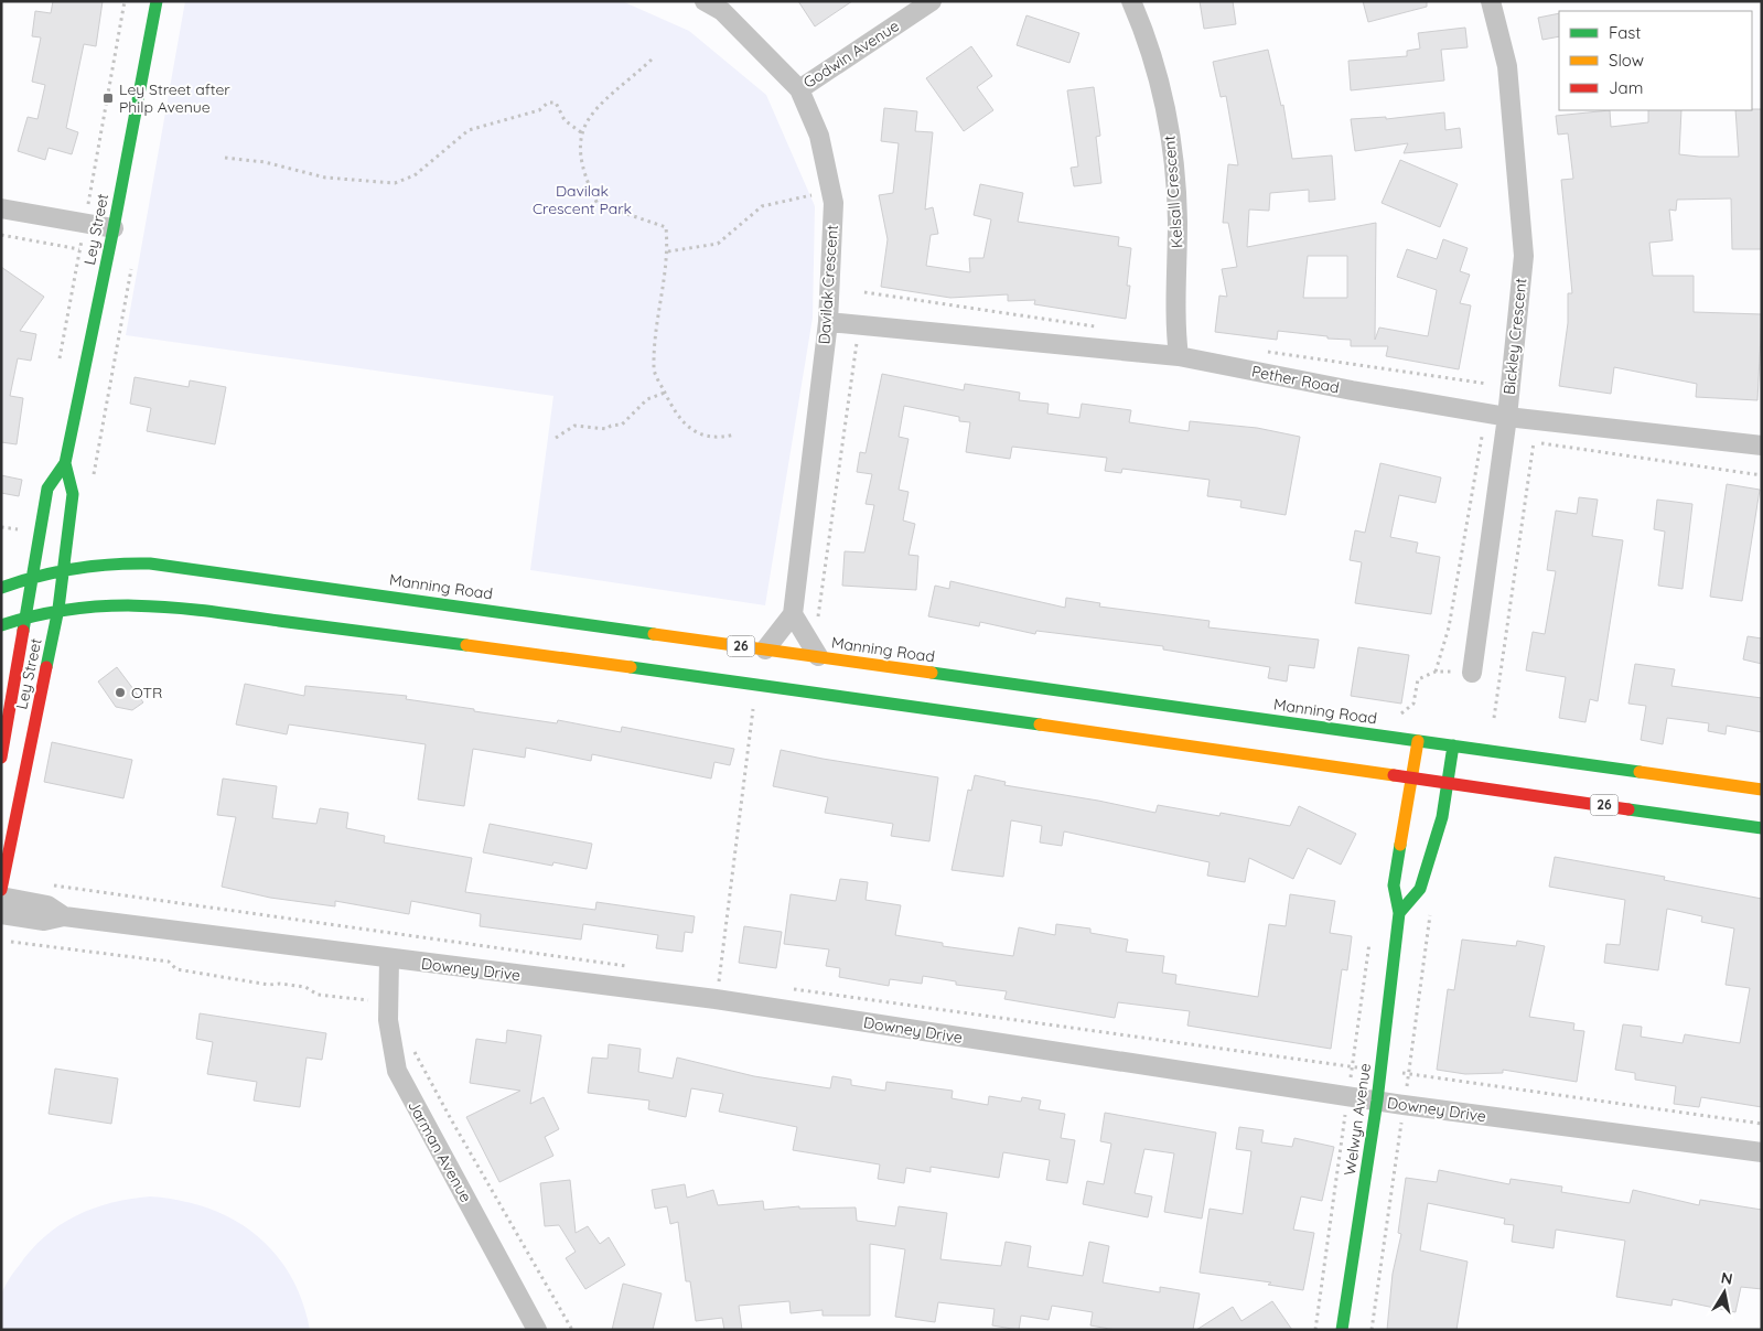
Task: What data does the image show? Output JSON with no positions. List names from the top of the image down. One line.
{"streets":{"main road":["Ley Street","Manning Road","26","Welwyn Avenue"],"street":["Godwin Avenue","Kelsall Crescent","Davilak Crescent","Bickley Crescent","Pether Road","Downey Drive","Jarman Avenue"]},"crossings":[["Godwin Avenue","Davilak Crescent"],["Kelsall Crescent","Pether Road"],["Ley Street","Manning Road"],["Ley Street","26"],["Davilak Crescent","Pether Road"],["Bickley Crescent","Pether Road"],["Manning Road","Welwyn Avenue"],["26","Welwyn Avenue"],["Downey Drive","Welwyn Avenue"],["Downey Drive","Jarman Avenue"]],"parks":["Davilak Crescent Park"],"places":{"transit":["Ley Street after Philp Avenue"],"other":["OTR"]},"legend":["Fast","Slow","Jam"],"north":"top"}
